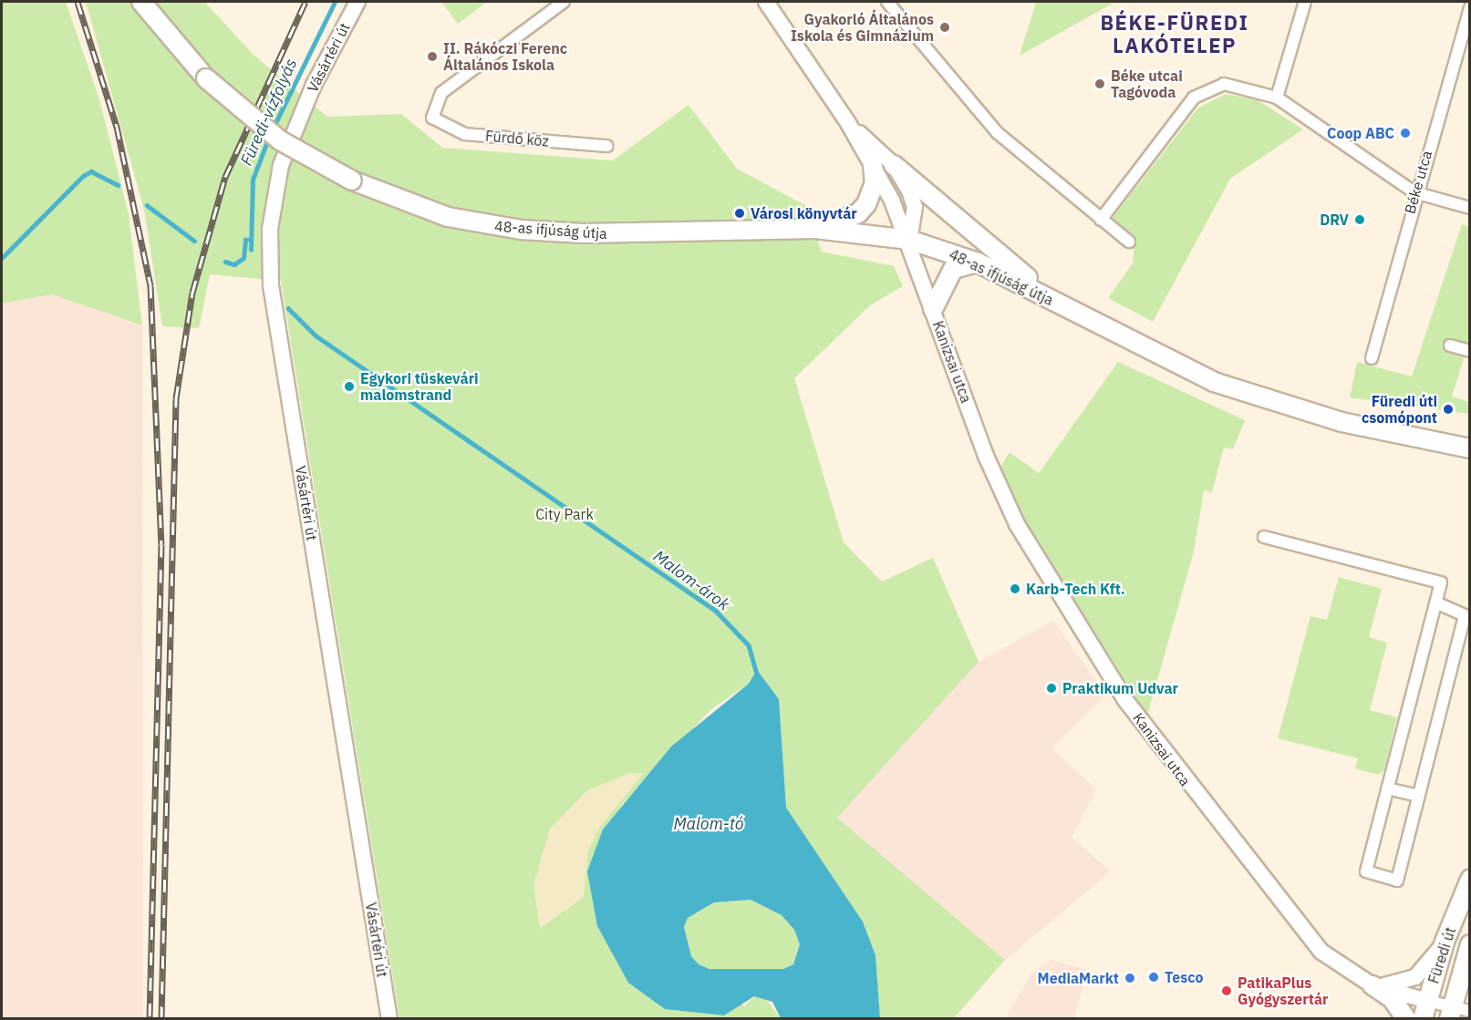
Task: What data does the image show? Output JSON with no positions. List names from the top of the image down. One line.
{"streets":{"main road":["48-as ifjúság útja","Füredi út"],"street":["Vásártéri út","Fürdő köz","Béke utca","Kanizsai utca"]},"crossings":[["48-as ifjúság útja","Kanizsai utca"],["Kanizsai utca","Füredi út"]],"districts":["BÉKE-FÜREDI LAKÓTELEP"],"water":["Füredi-vízfolyás","Malom-árok","Malom-tó"],"parks":["City Park"],"places":["Gyakorló Általános Iskola és Gimnázium","II. Rákóczi Ferenc Általános Iskola","Béke utcai Tagóvoda","Coop ABC","Városi könyvtár","DRV","Egykori tüskevári malomstrand","Füredi úti csomópont","Karb-Tech Kft.","Praktikum Udvar","Tesco","MediaMarkt","PatikaPlus Gyógyszertár"]}
